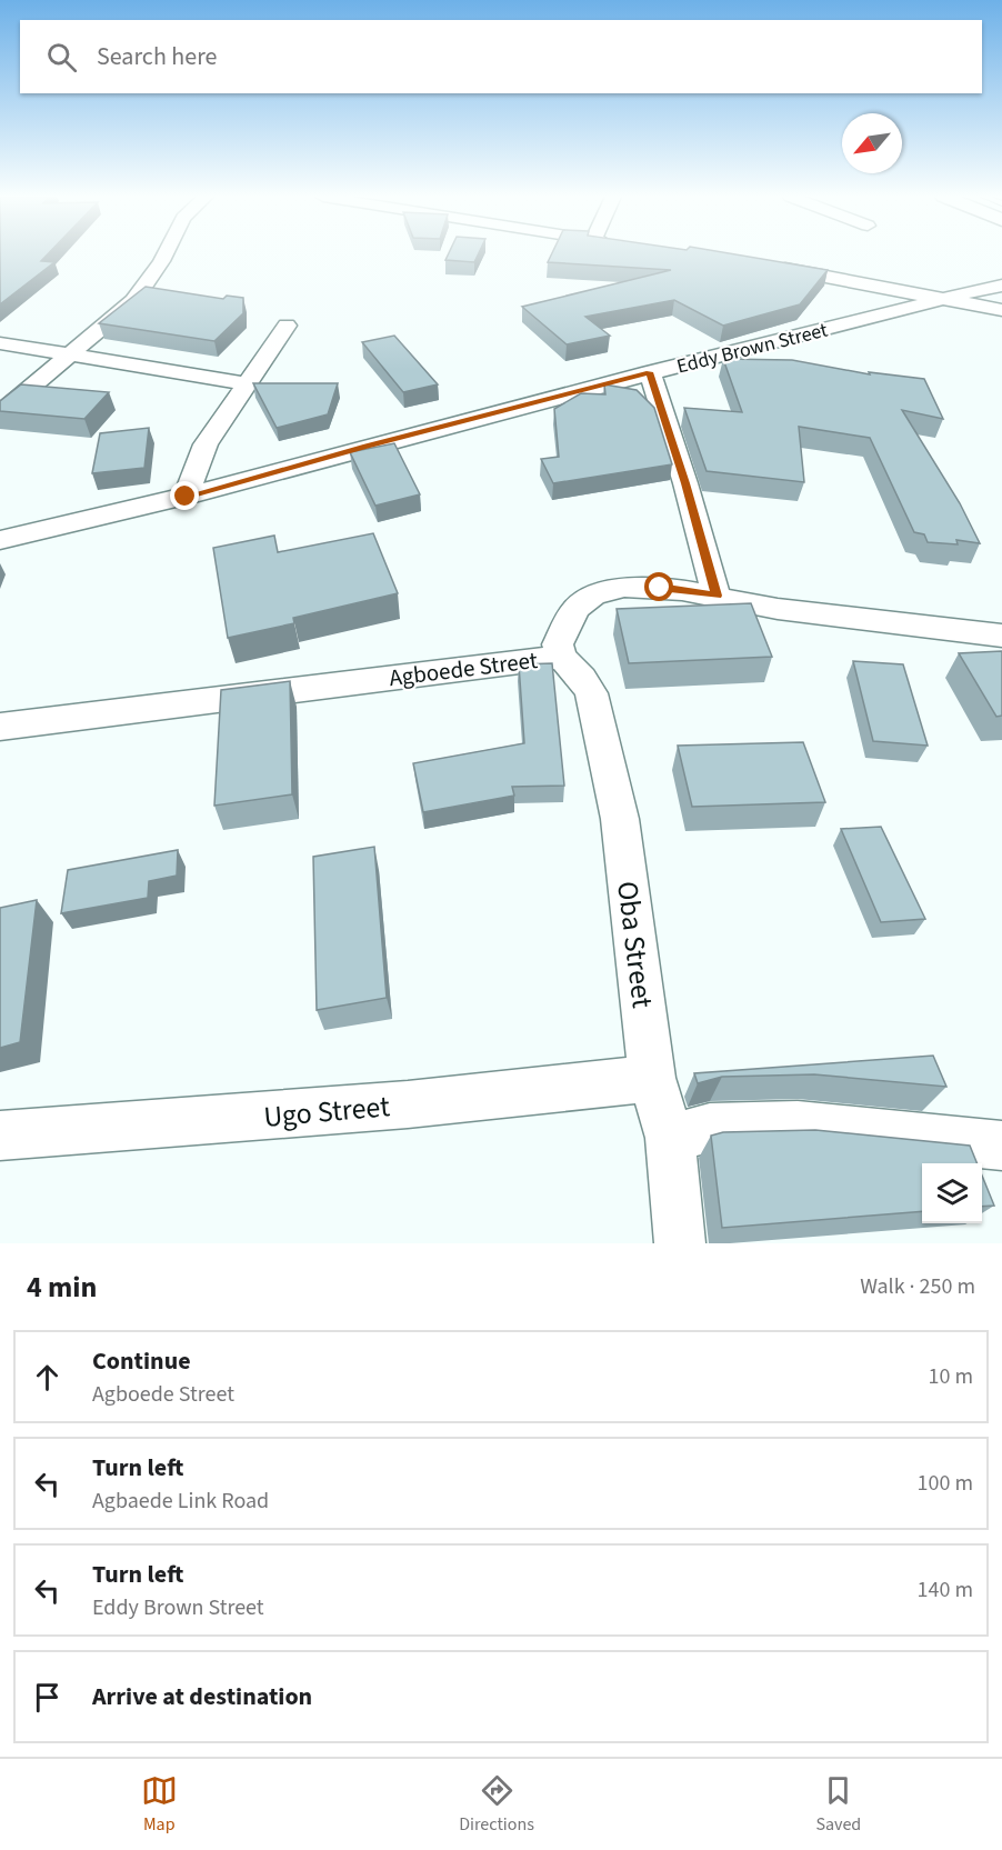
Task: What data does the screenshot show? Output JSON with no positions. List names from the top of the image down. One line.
{"streets":{"street":["Eddy Brown Street","Agboede Street","Oba Street","Ugo Street"]},"crossings":[["Agboede Street","Oba Street"],["Oba Street","Ugo Street"]],"north":"bottom left","page":{"search":"Search here","heading":["4 min","Walk · 250 m"],"list":[["Continue","Agboede Street","10 m"],["Turn left","Agbaede Link Road","100 m"],["Turn left","Eddy Brown Street","140 m"],"Arrive at destination"],"nav":["Map","Directions","Saved"]}}
